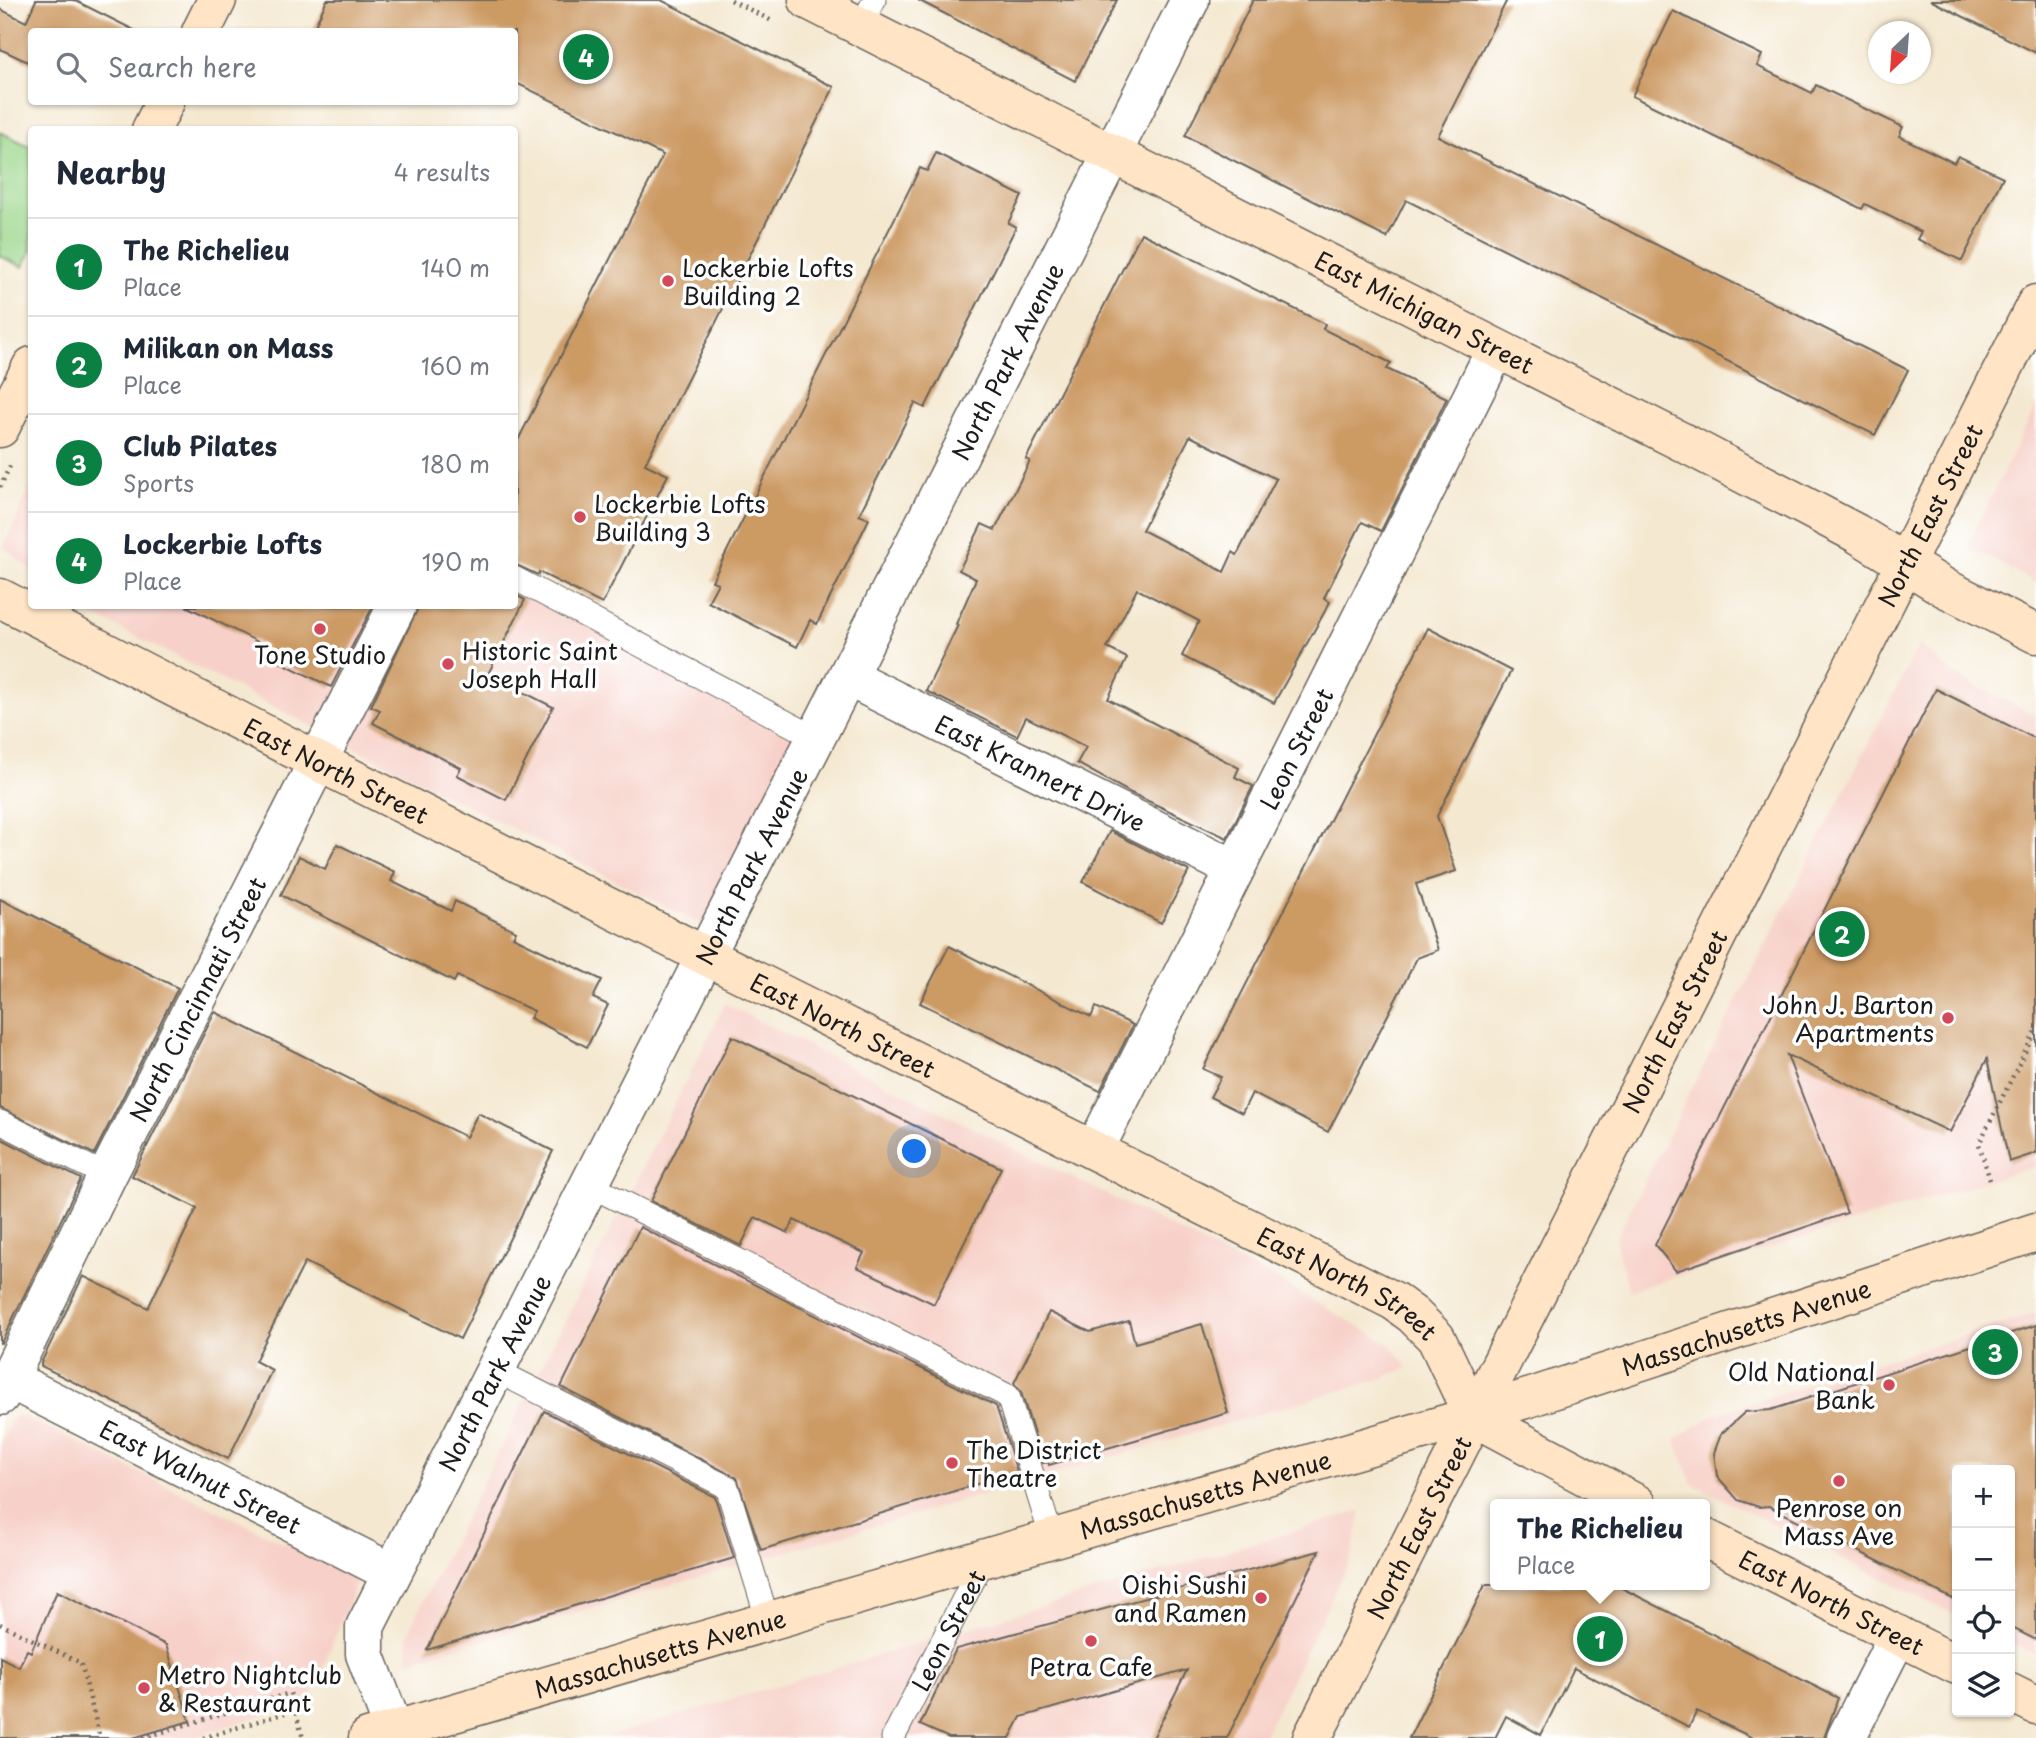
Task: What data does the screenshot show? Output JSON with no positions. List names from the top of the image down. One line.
{"streets":{"main road":["East Michigan Street","North East Street","East North Street","Massachusetts Avenue"],"street":["North Park Avenue","Leon Street","East Krannert Drive","North Cincinnati Street","East Walnut Street"]},"crossings":[["East Michigan Street","North Park Avenue"],["East Michigan Street","North East Street"],["East Michigan Street","Leon Street"],["North Park Avenue","East North Street"],["North Park Avenue","East Krannert Drive"],["North Park Avenue","Massachusetts Avenue"],["North Park Avenue","East Walnut Street"],["North East Street","East North Street"],["North East Street","Massachusetts Avenue"],["Leon Street","East North Street"],["Leon Street","East Krannert Drive"],["Leon Street","Massachusetts Avenue"],["East North Street","North Cincinnati Street"],["East North Street","Massachusetts Avenue"],["North Cincinnati Street","East Walnut Street"]],"places":["Lockerbie Lofts Building 2","Lockerbie Lofts Building 3","Tone Studio","Historic Saint Joseph Hall","John J. Barton Apartments","Old National Bank","The District Theatre","Penrose on Mass Ave","Oishi Sushi and Ramen","Petra Cafe","Metro Nightclub & Restaurant"],"north":"bottom left","page":{"search":"Search here","pins":["4","2","3","1"],"heading":["Nearby","4 results"],"list":[{"mark":"1","name":"The Richelieu","note":"Place","value":"140 m"},{"mark":"2","name":"Milikan on Mass","note":"Place","value":"160 m"},{"mark":"3","name":"Club Pilates","note":"Sports","value":"180 m"},{"mark":"4","name":"Lockerbie Lofts","note":"Place","value":"190 m"}],"map_buttons":["+","−"],"popup":["The Richelieu","Place"]}}
